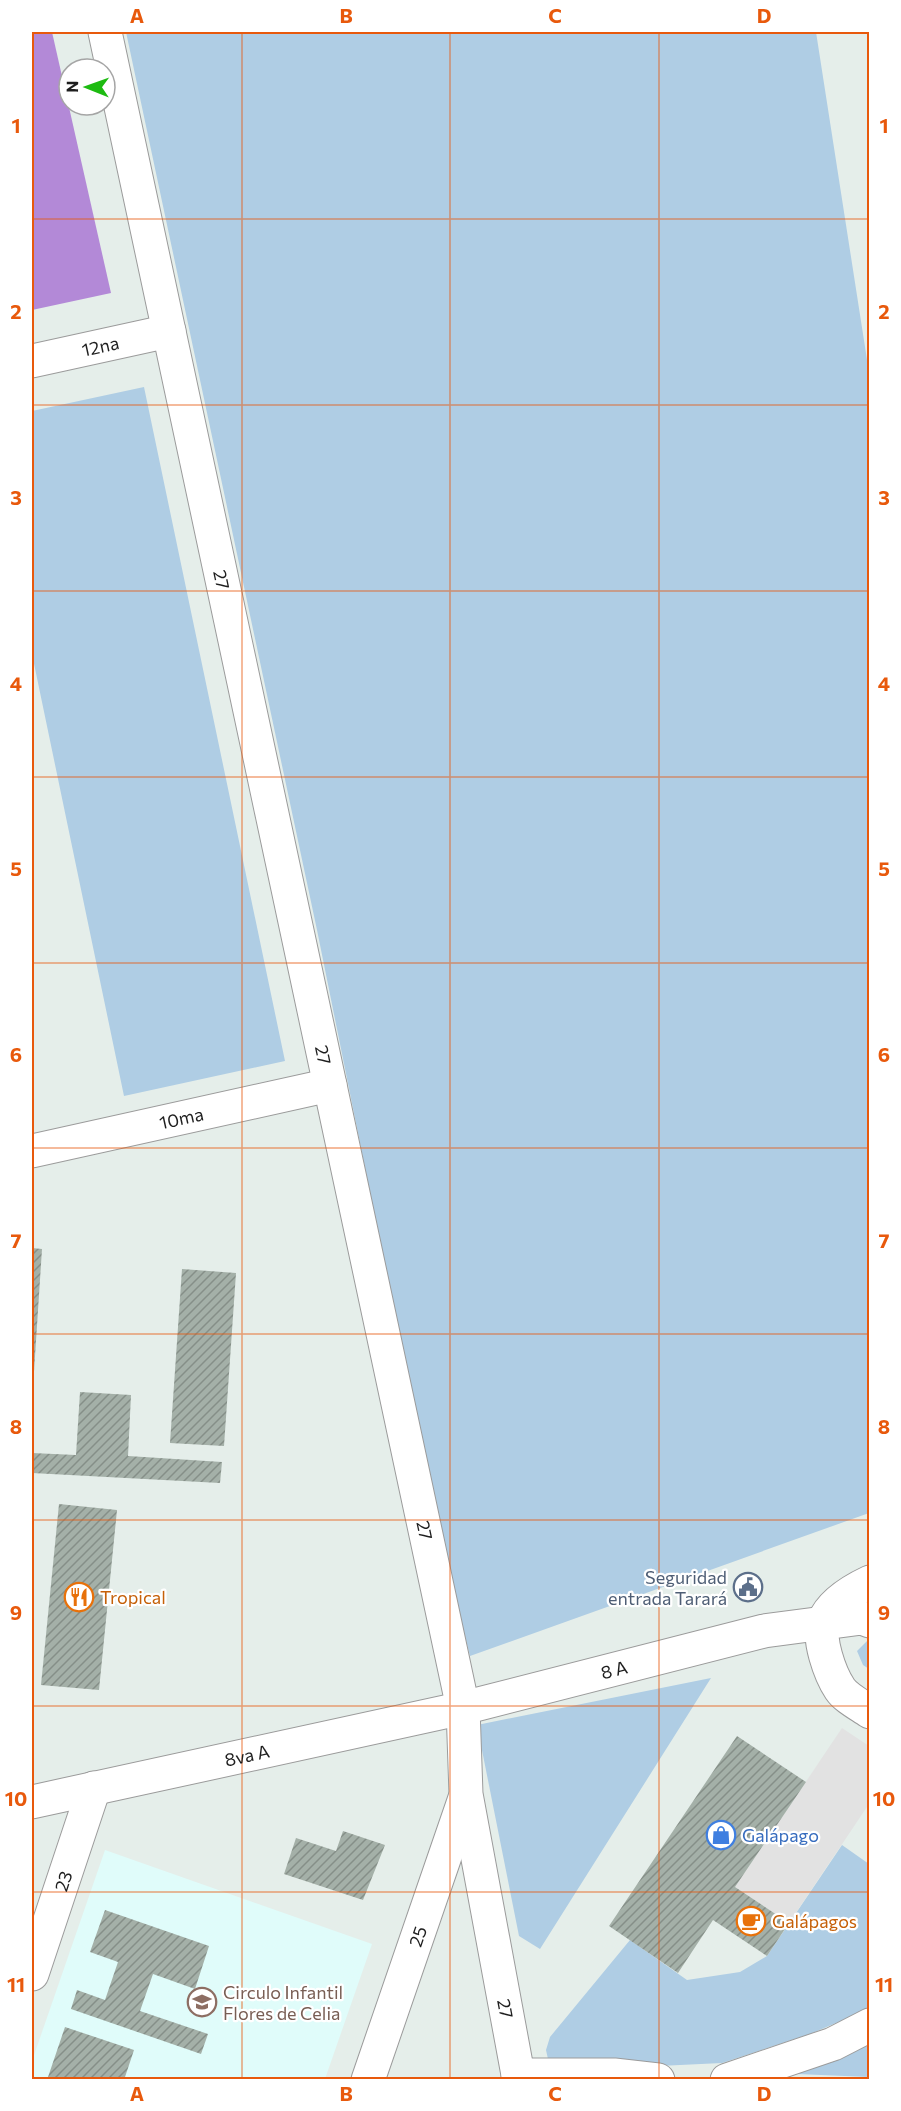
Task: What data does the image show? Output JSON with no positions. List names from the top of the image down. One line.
{"streets":{"street":["12na","27","10ma","8 A","8va A","23","25"]},"crossings":[["12na","27"],["27","10ma"],["27","8 A"],["27","8va A"],["27","25"],["8 A","8va A"],["8va A","23"]],"places":{"public building":["Seguridad entrada Tarará"],"restaurant":["Tropical"],"shop":["Galápago"],"cafe":["Galápagos"],"school or university":["Circulo Infantil Flores de Celia"]},"north":"left","grid":{"columns":["A","B","C","D"],"rows":["1","2","3","4","5","6","7","8","9","10","11"]}}
